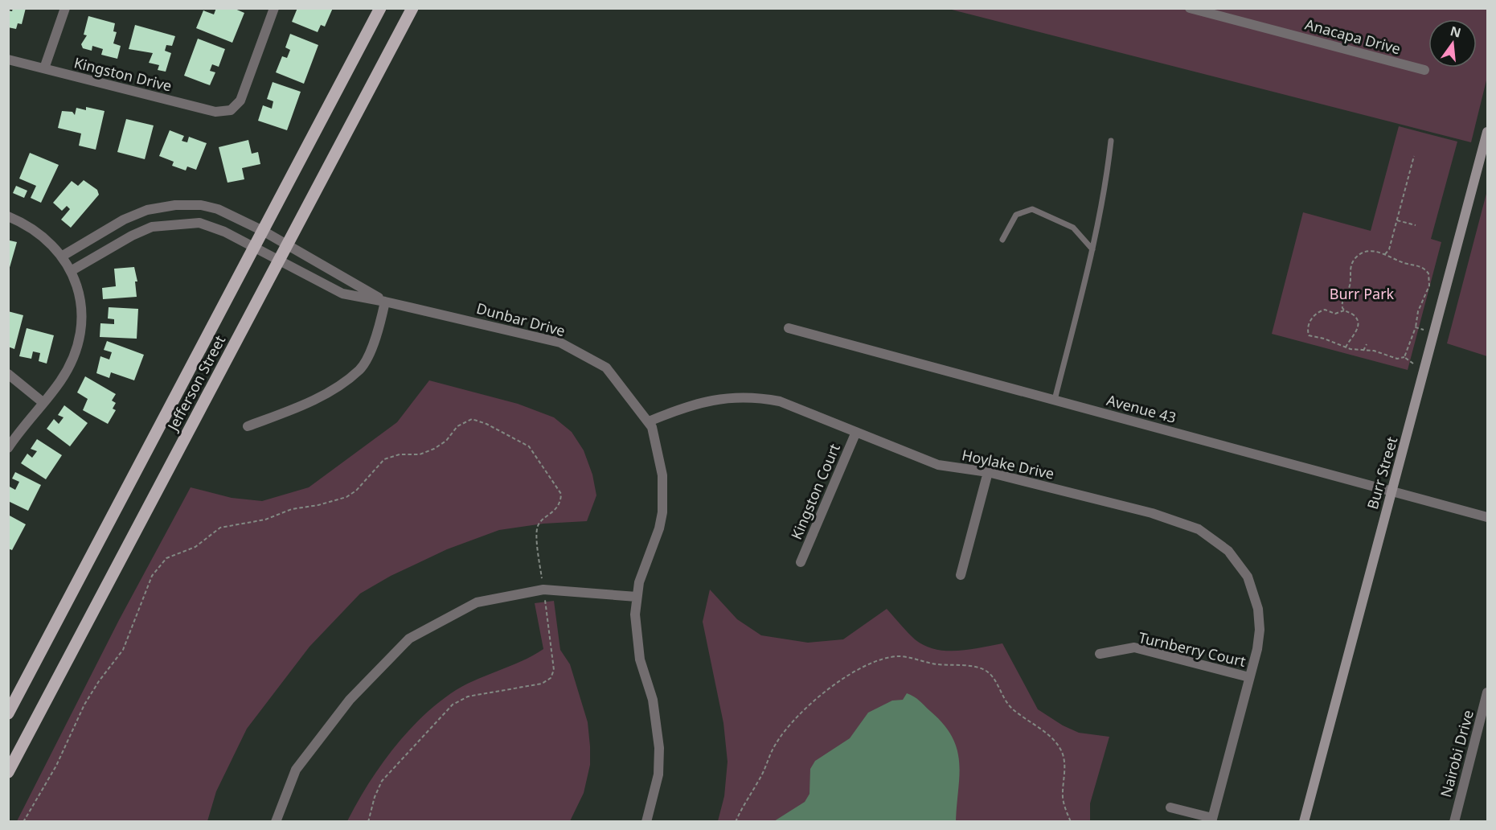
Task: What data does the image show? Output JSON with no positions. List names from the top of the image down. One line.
{"streets":{"main road":["Jefferson Street"],"street":["Anacapa Drive","Kingston Drive","Dunbar Drive","Avenue 43","Hoylake Drive","Burr Street","Kingston Court","Turnberry Court","Nairobi Drive"]},"crossings":[["Dunbar Drive","Jefferson Street"],["Dunbar Drive","Hoylake Drive"],["Avenue 43","Burr Street"],["Hoylake Drive","Kingston Court"],["Hoylake Drive","Turnberry Court"]],"parks":["Burr Park"],"north":"top"}
